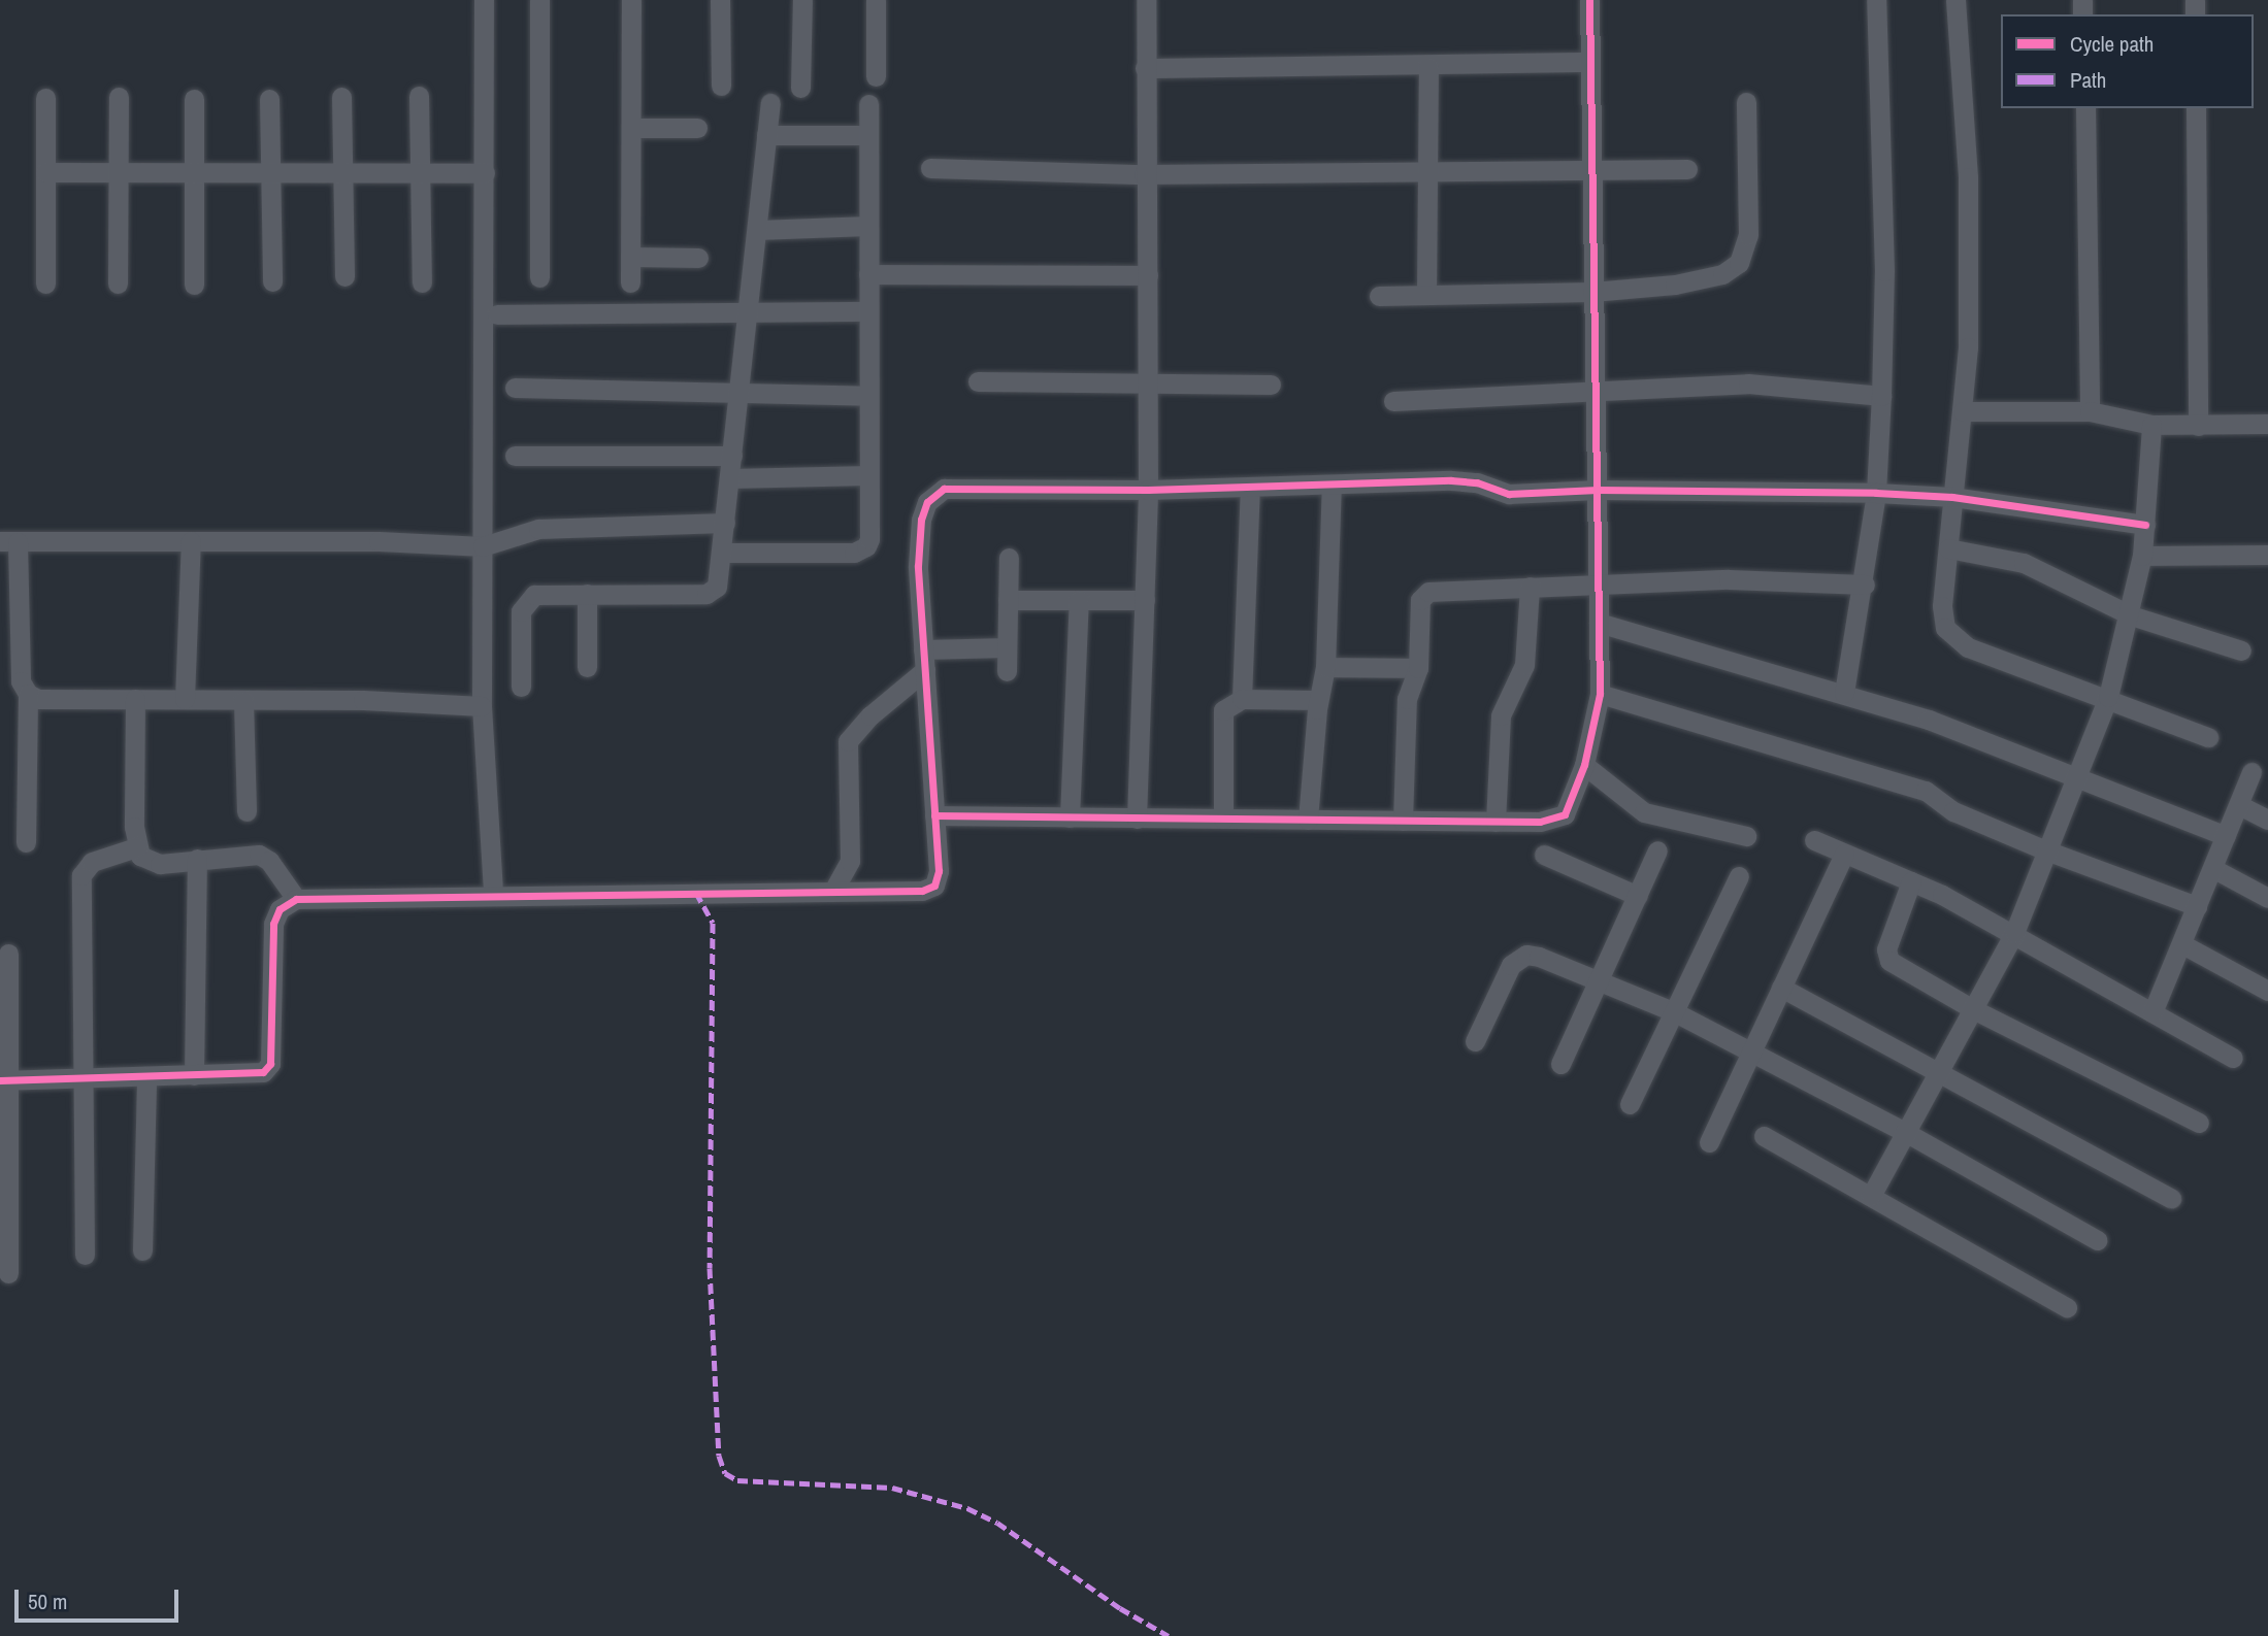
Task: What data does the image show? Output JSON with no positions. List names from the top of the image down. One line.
{"legend":["Cycle path","Path"],"scale_bar":"50 m"}
